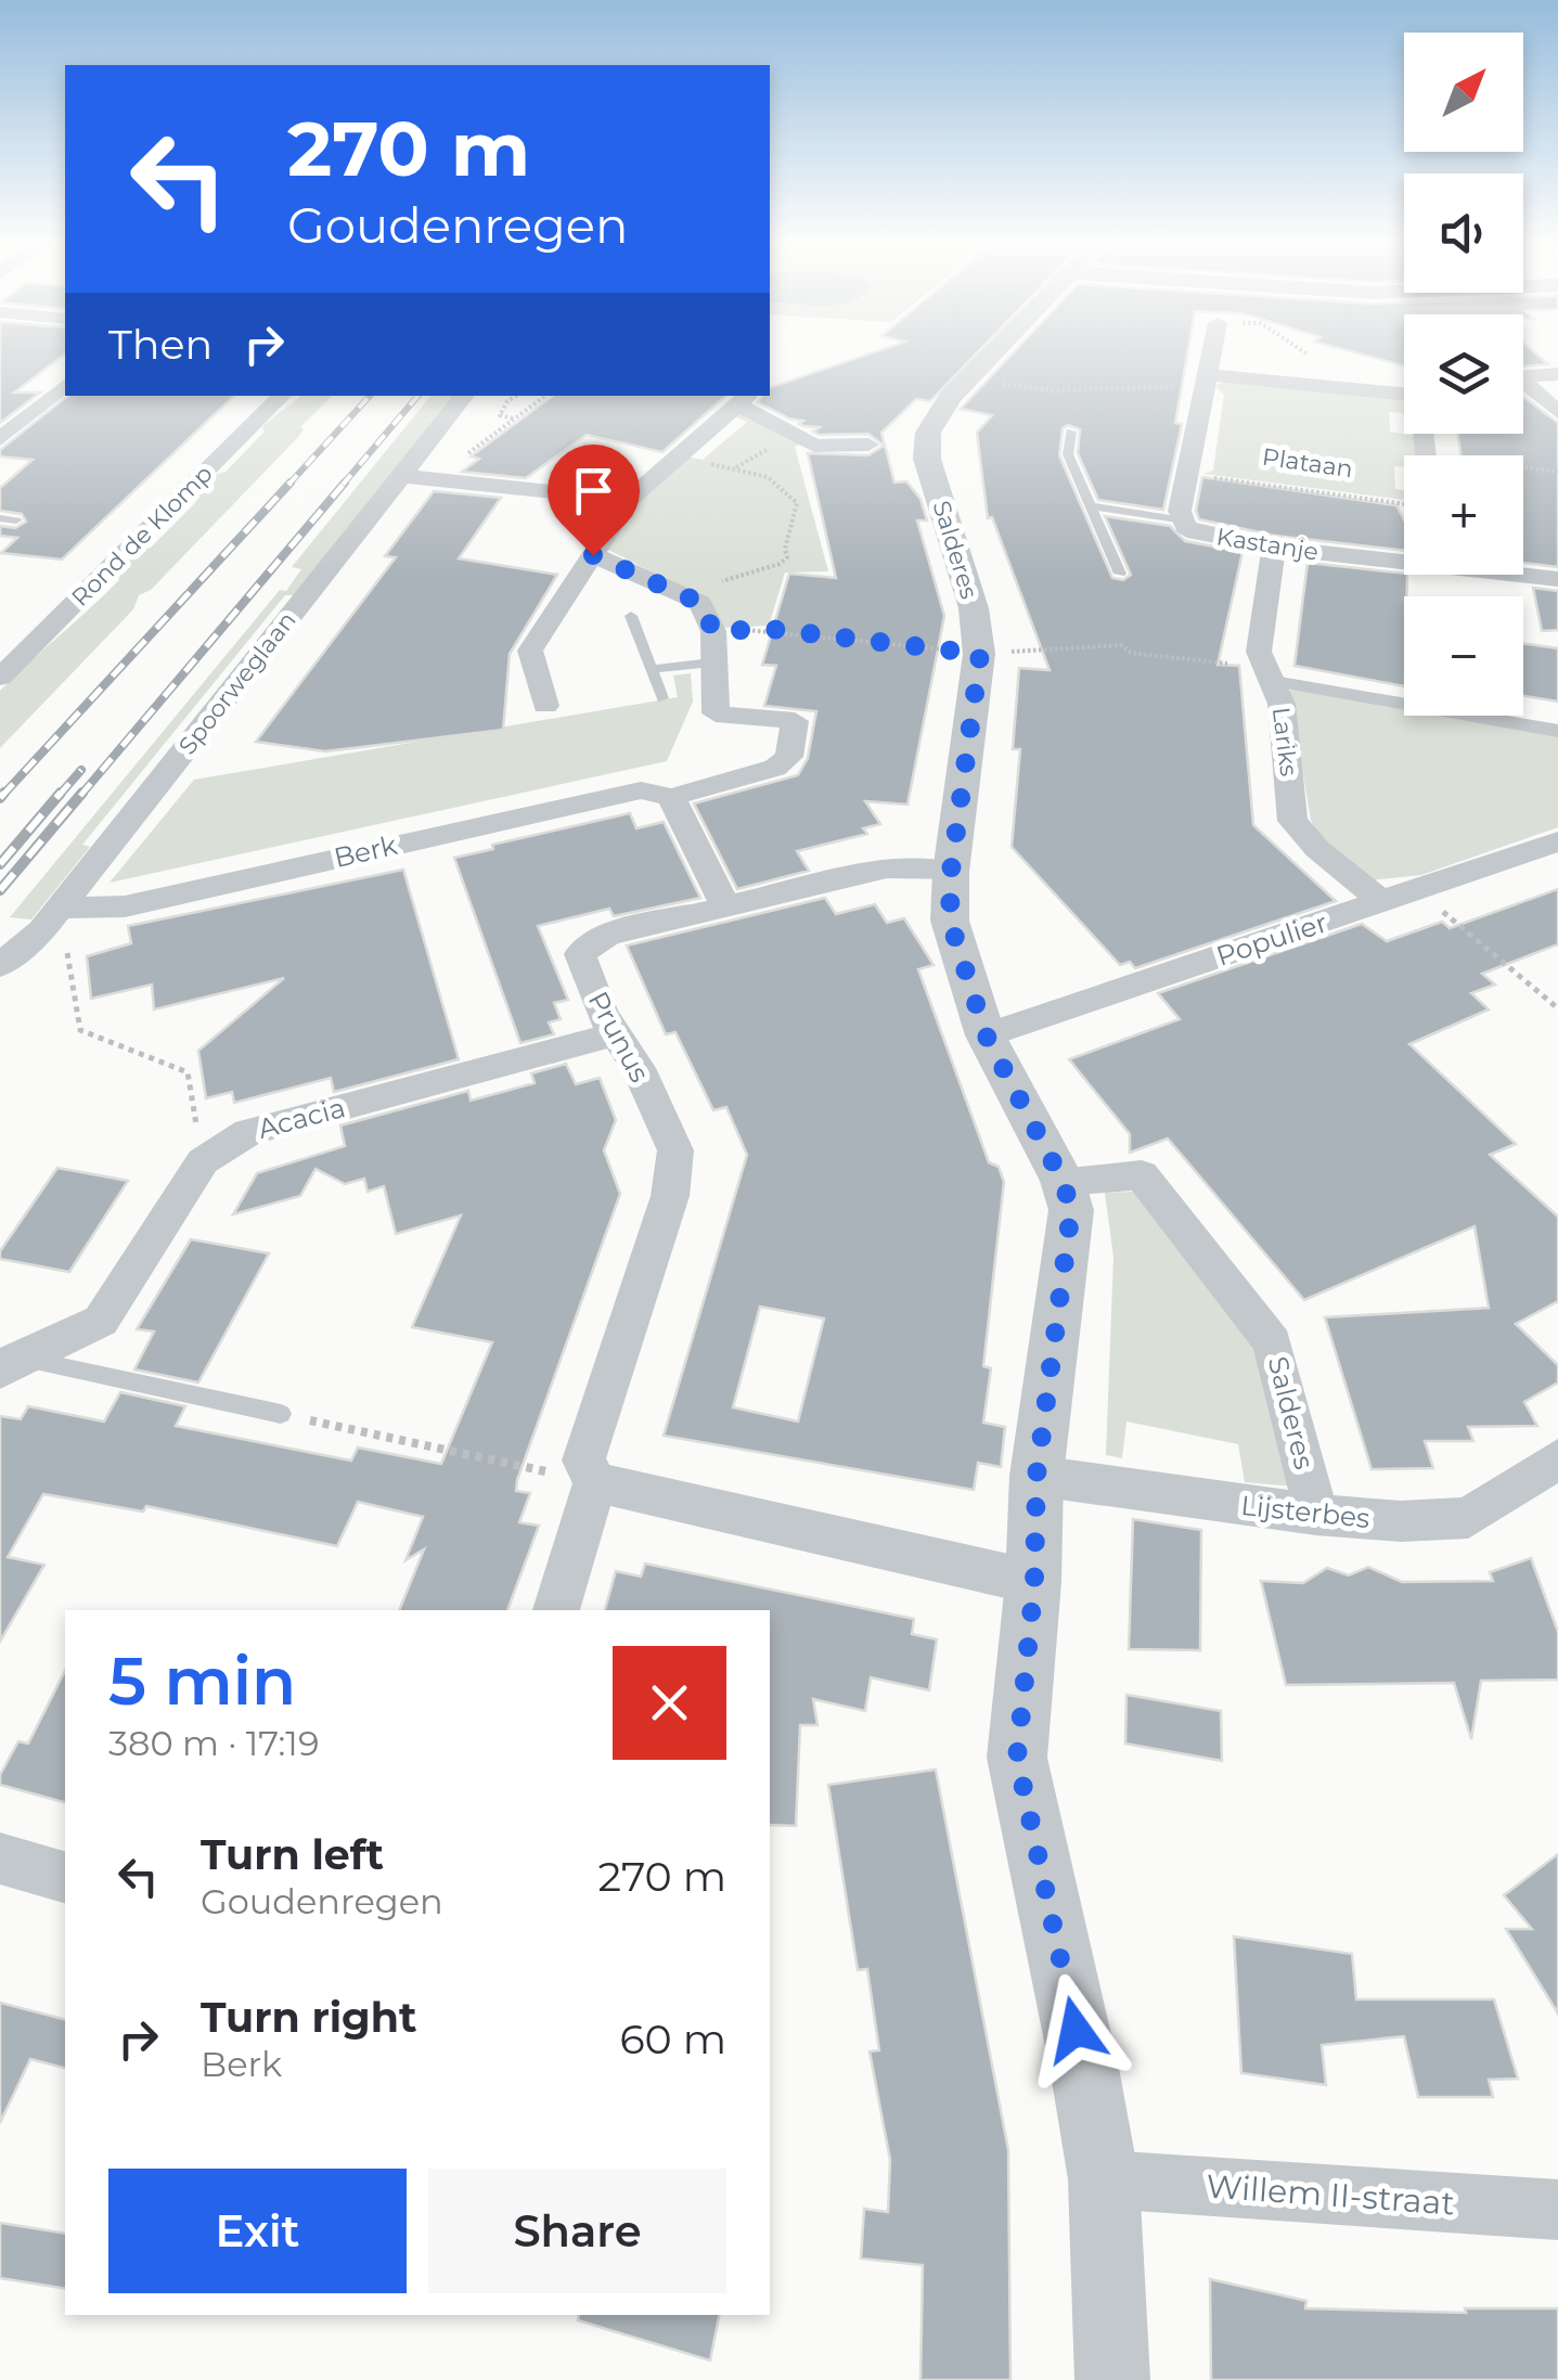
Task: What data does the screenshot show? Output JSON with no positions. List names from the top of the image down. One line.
{"streets":{"street":["Rond de Klomp","Kastanje","Salderes","Spoorweglaan","Lariks","Berk","Populier","Prunus","Acacia","Lijsterbes","Willem II-straat"],"path":["Plataan"]},"crossings":[["Plataan","Kastanje"],["Kastanje","Lariks"],["Salderes","Populier"],["Salderes","Prunus"],["Salderes","Lijsterbes"],["Salderes","Willem II-straat"],["Spoorweglaan","Berk"],["Lariks","Populier"],["Prunus","Acacia"]],"north":"top right","page":{"map_buttons":["+","−"],"turn":["270 m","Goudenregen"],"then":"Then","heading":["5 min","380 m · 17:19"],"list":[{"name":"Turn left","note":"Goudenregen","value":"270 m"},{"name":"Turn right","note":"Berk","value":"60 m"}],"buttons":["Exit","Share"]}}
